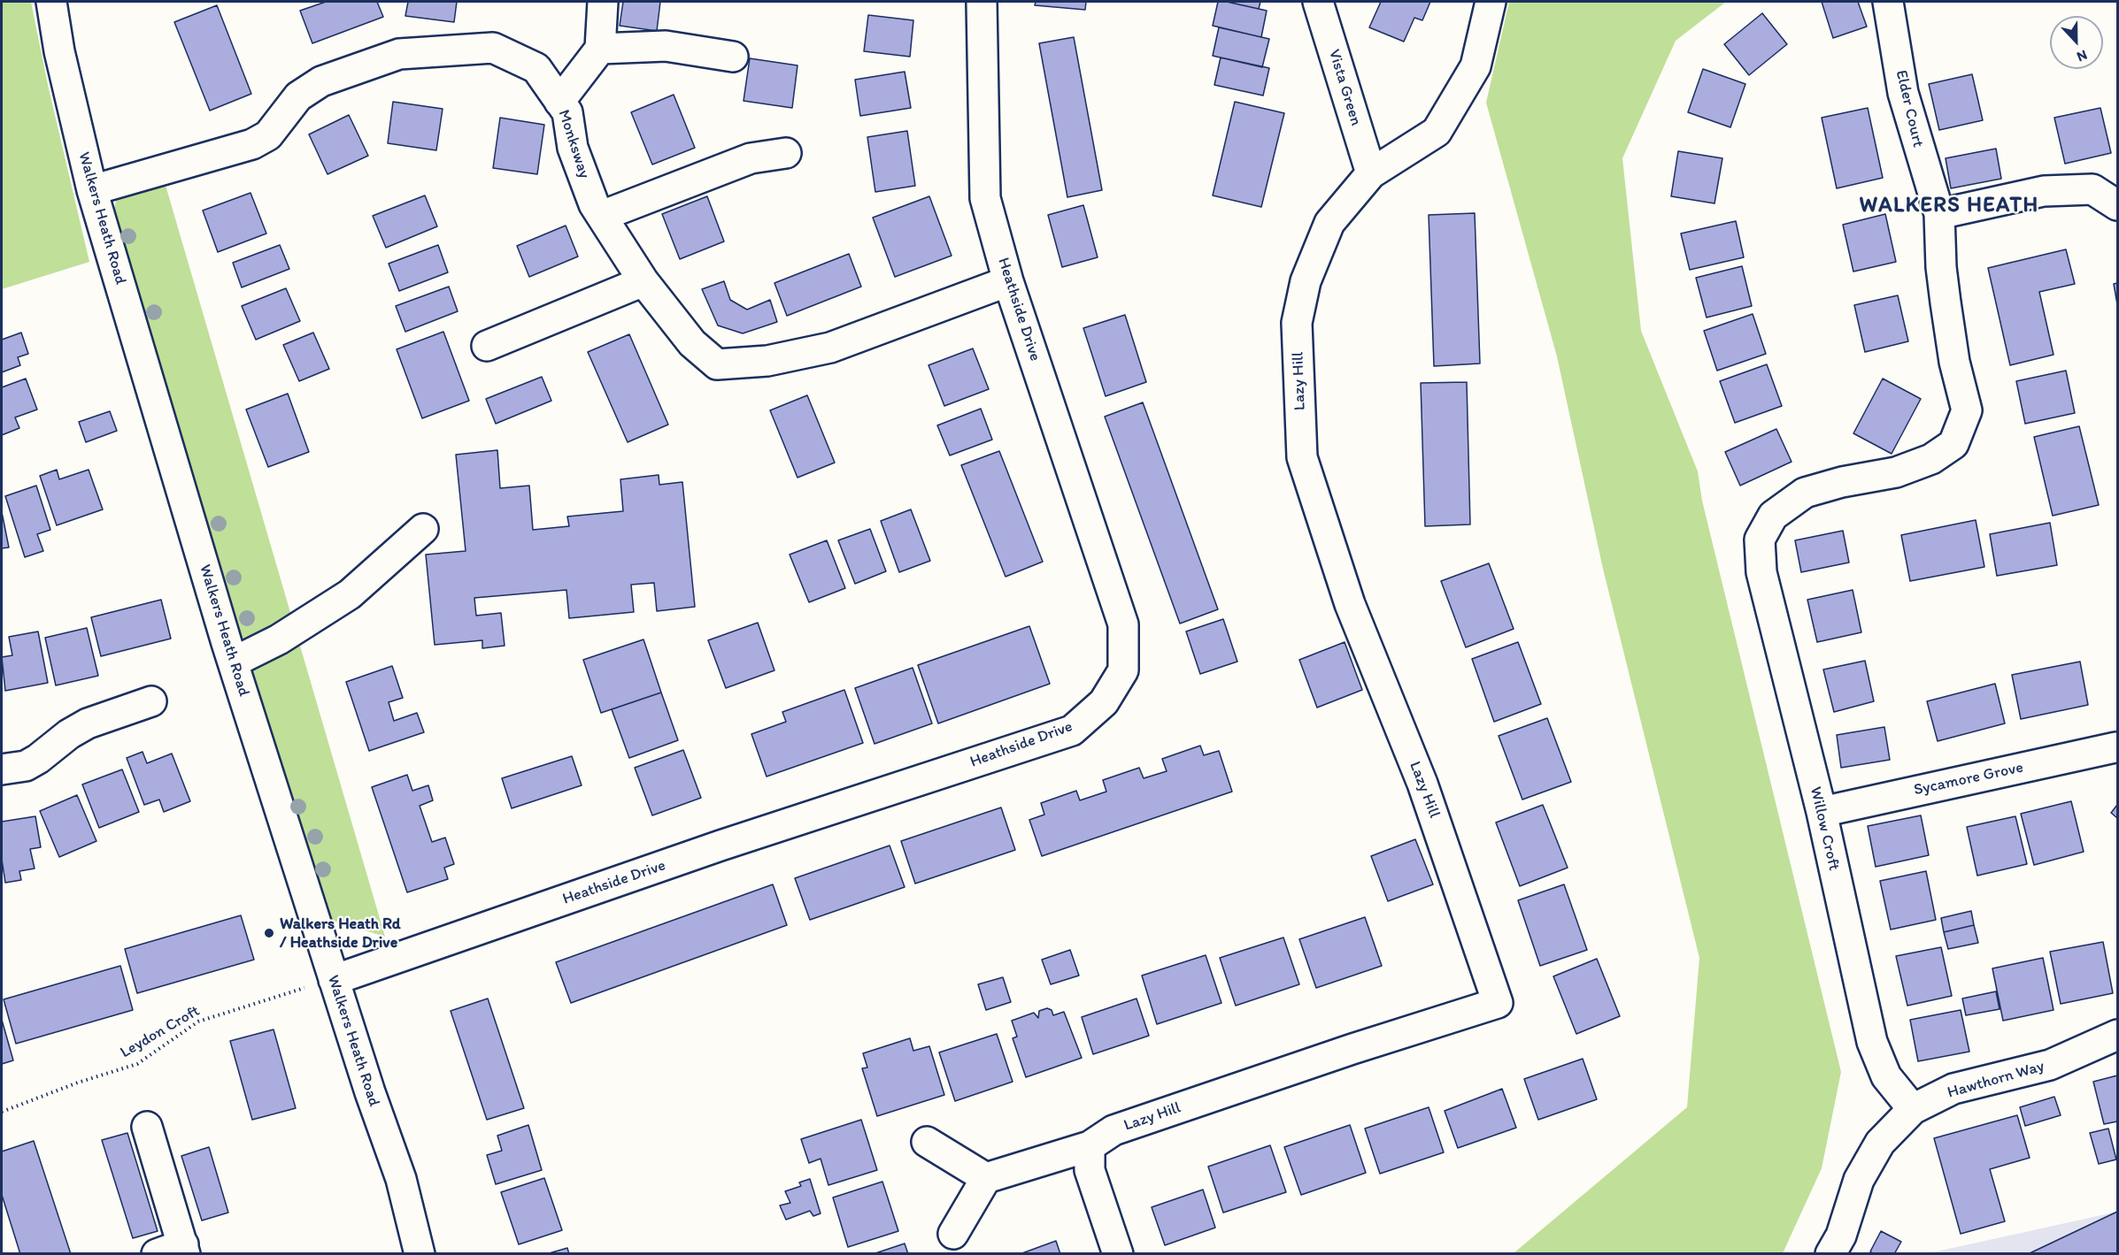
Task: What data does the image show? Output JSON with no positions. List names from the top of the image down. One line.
{"streets":{"street":["Vista Green","Elder Court","Monksway","Walkers Heath Road","Heathside Drive","Lazy Hill","Sycamore Grove","Willow Croft","Hawthorn Way"],"path":["Leydon Croft"]},"crossings":[["Vista Green","Lazy Hill"],["Elder Court","Willow Croft"],["Monksway","Walkers Heath Road"],["Monksway","Heathside Drive"],["Walkers Heath Road","Heathside Drive"],["Walkers Heath Road","Leydon Croft"],["Heathside Drive","Leydon Croft"],["Sycamore Grove","Willow Croft"],["Willow Croft","Hawthorn Way"]],"districts":["WALKERS HEATH"],"places":["Walkers Heath Rd / Heathside Drive"],"north":"bottom"}
